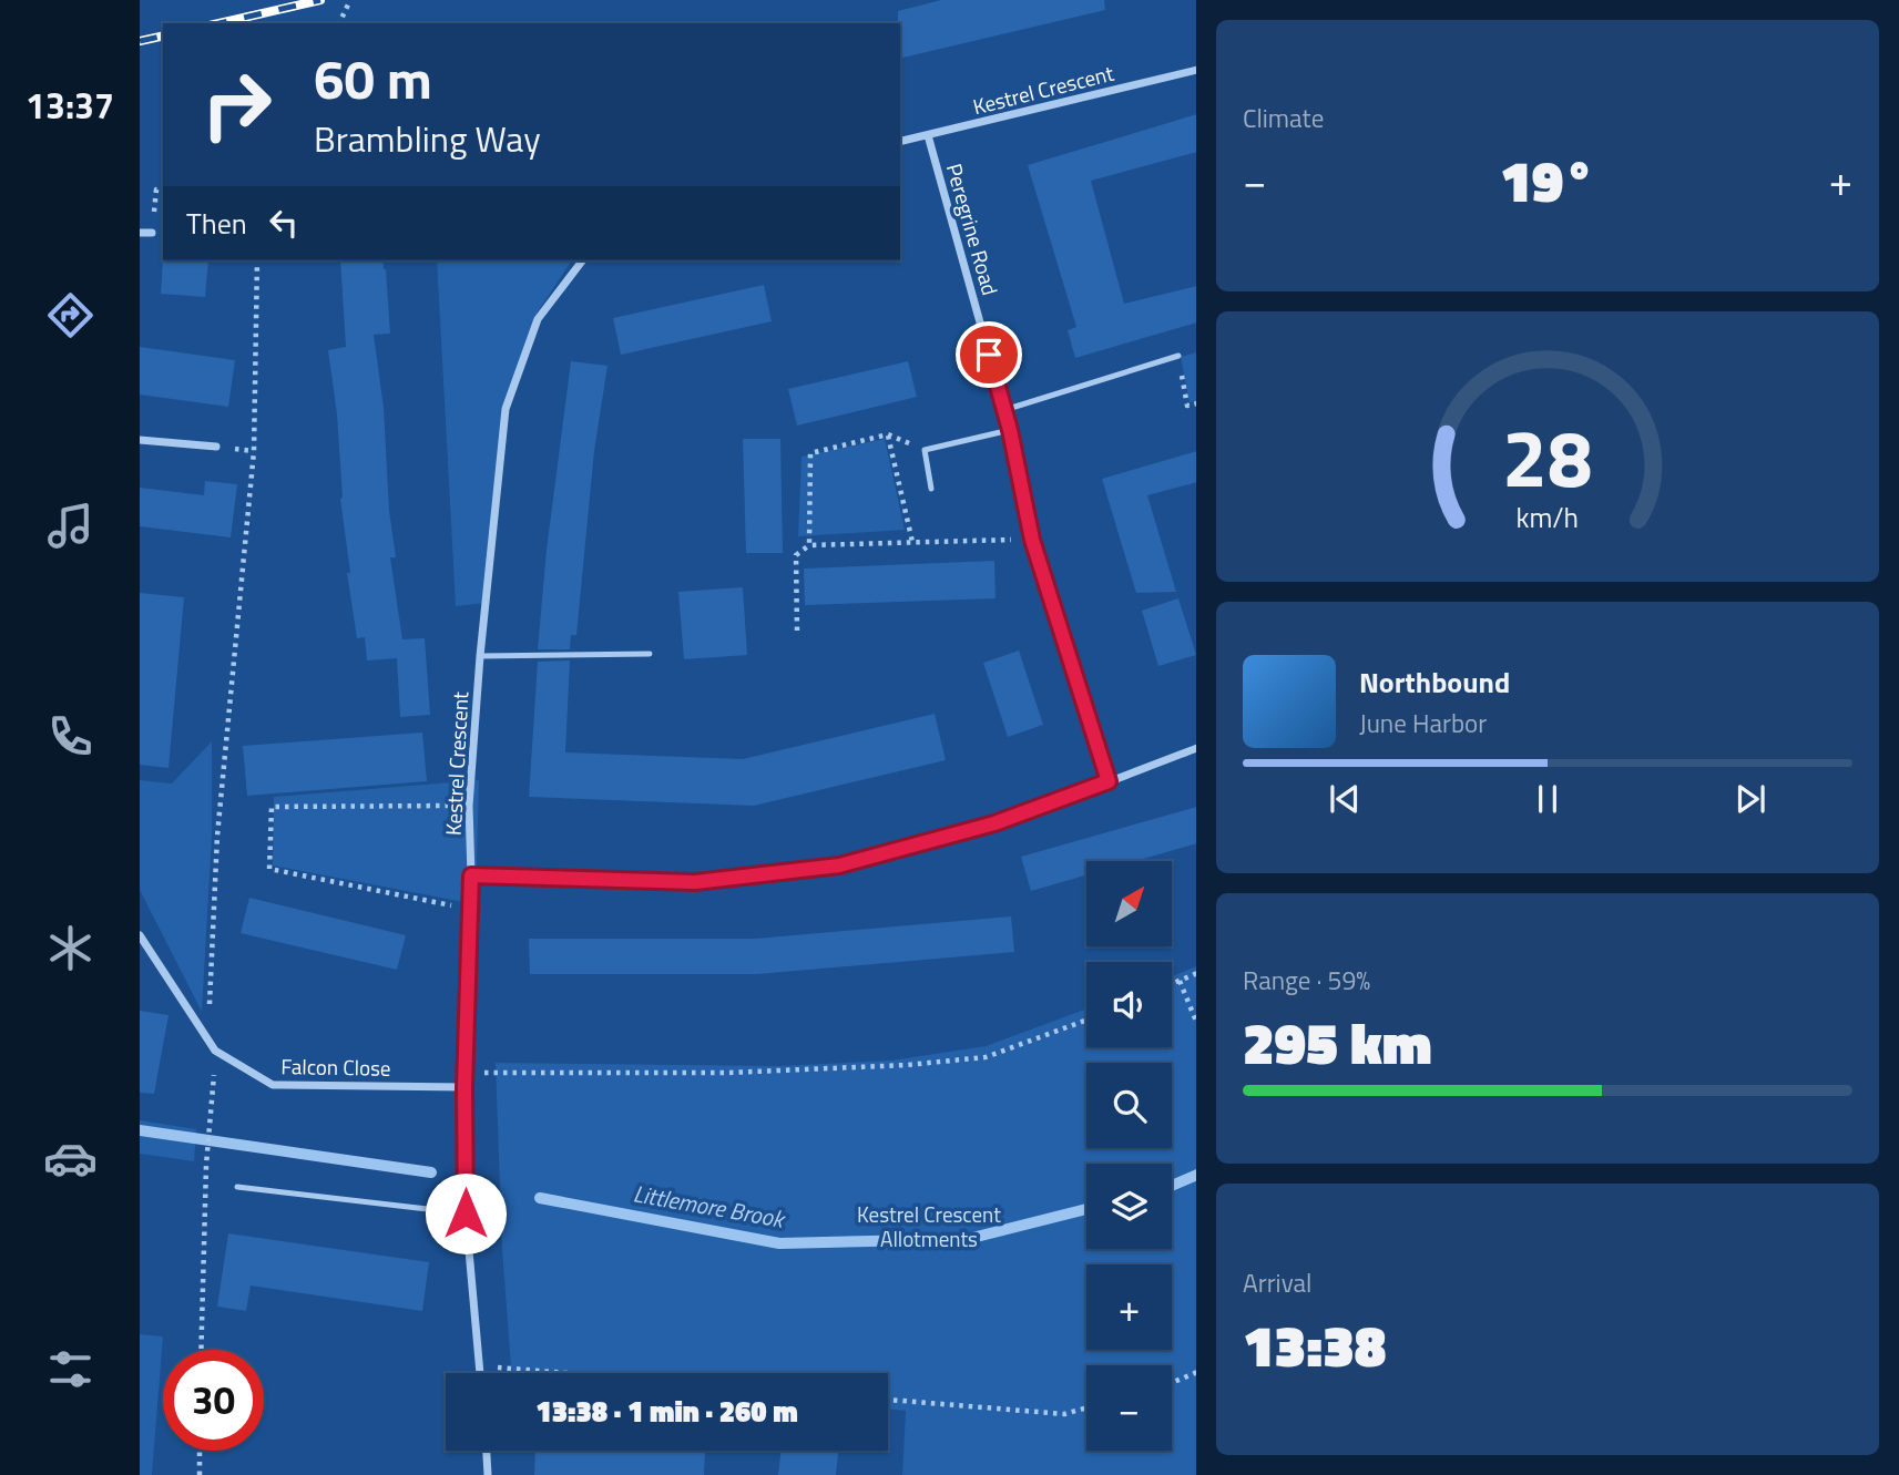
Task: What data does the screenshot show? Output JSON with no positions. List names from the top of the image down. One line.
{"streets":{"street":["Kestrel Crescent","Peregrine Road","Falcon Close"]},"crossings":[["Kestrel Crescent","Peregrine Road"],["Kestrel Crescent","Falcon Close"]],"water":["Littlemore Brook"],"parks":["Kestrel Crescent Allotments"],"north":"top right","page":{"tabs":"13:37","tile":["Climate",["Range · 59%","295 km"],["Arrival","13:38"]],"turn":["60 m","Brambling Way"],"heat":["−","19°","+"],"then":"Then","song":["Northbound","June Harbor"],"map_buttons":["+","−"],"limit":"30","trip":"13:38 · 1 min · 260 m","gauge":["28","km/h"]}}
